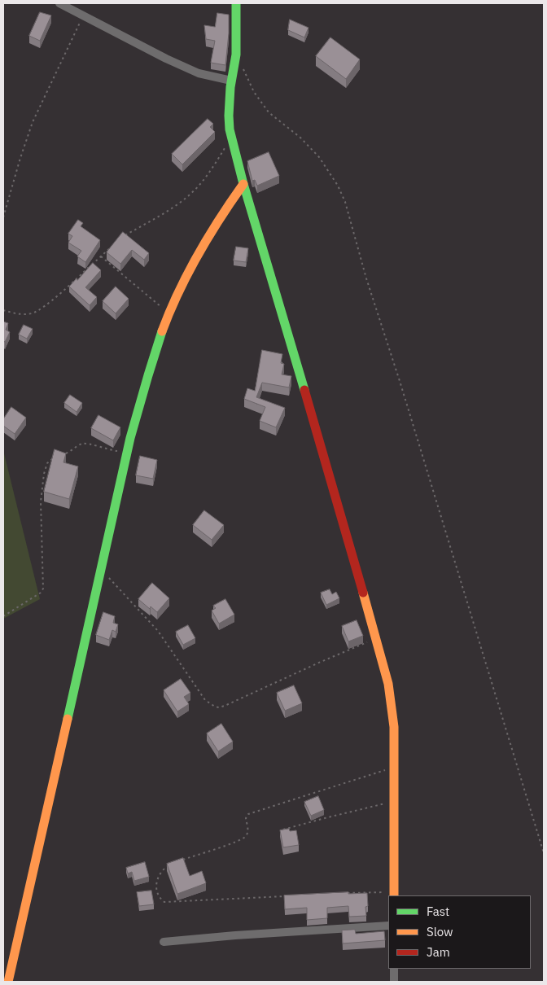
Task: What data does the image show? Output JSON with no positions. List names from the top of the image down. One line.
{"legend":["Fast","Slow","Jam"]}
